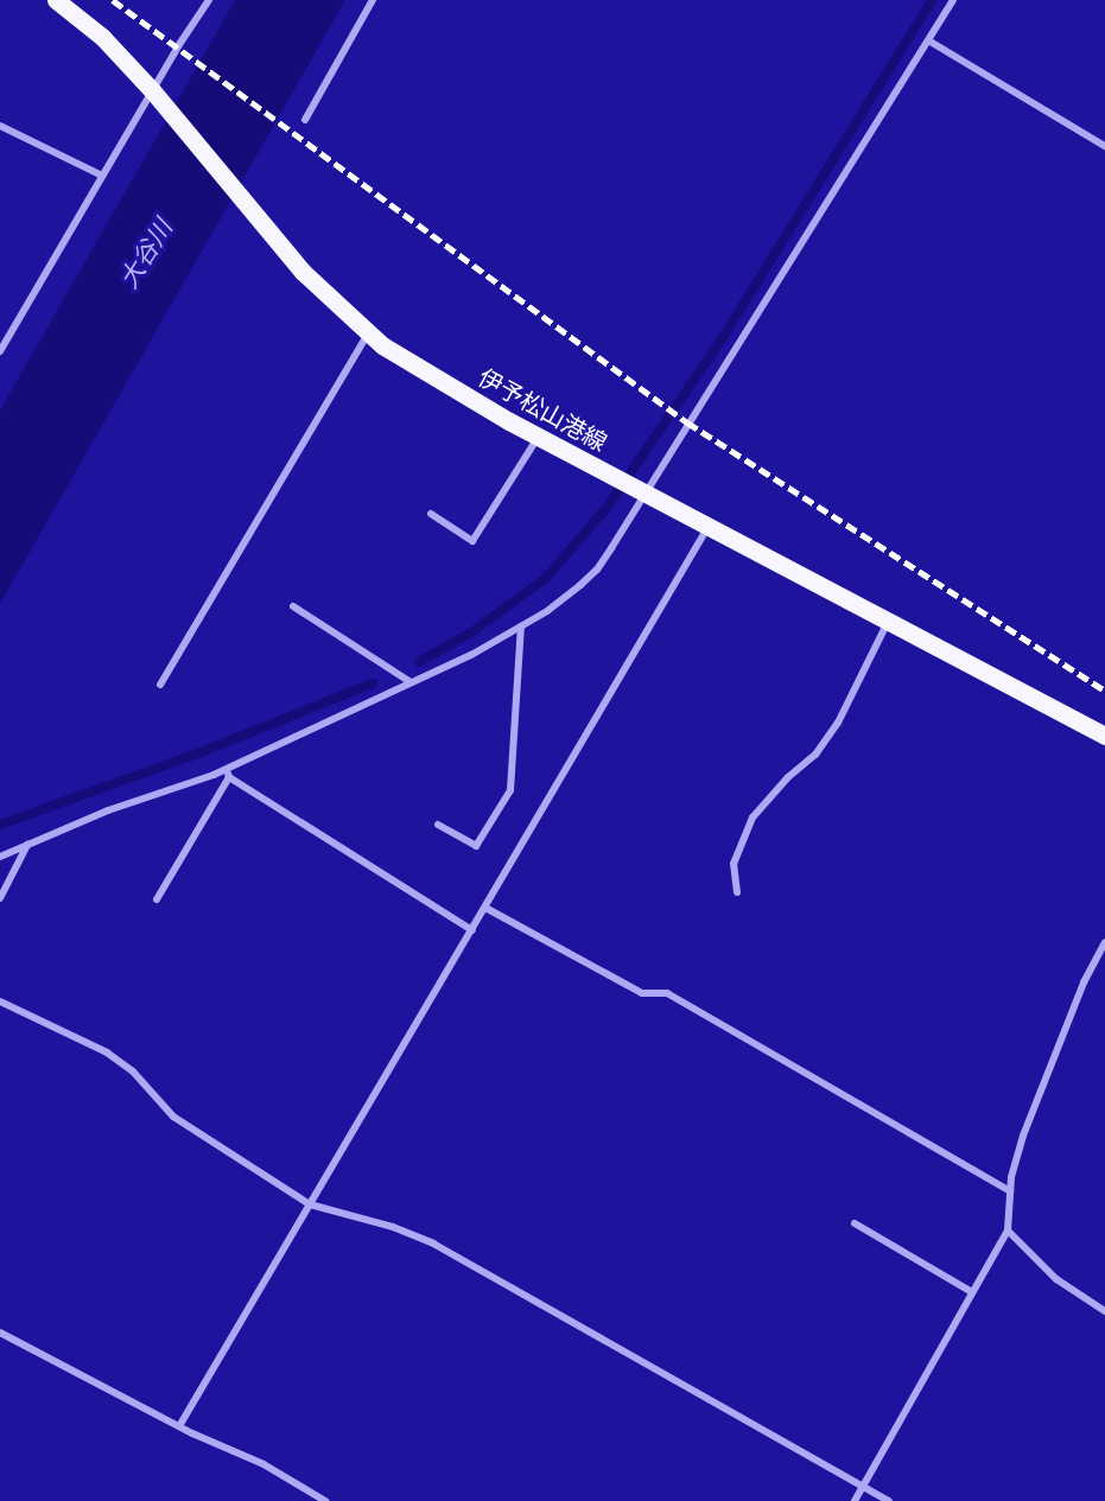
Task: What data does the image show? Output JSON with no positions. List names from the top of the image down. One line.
{"streets":{"main road":["伊予松山港線"]},"water":["大谷川"]}
